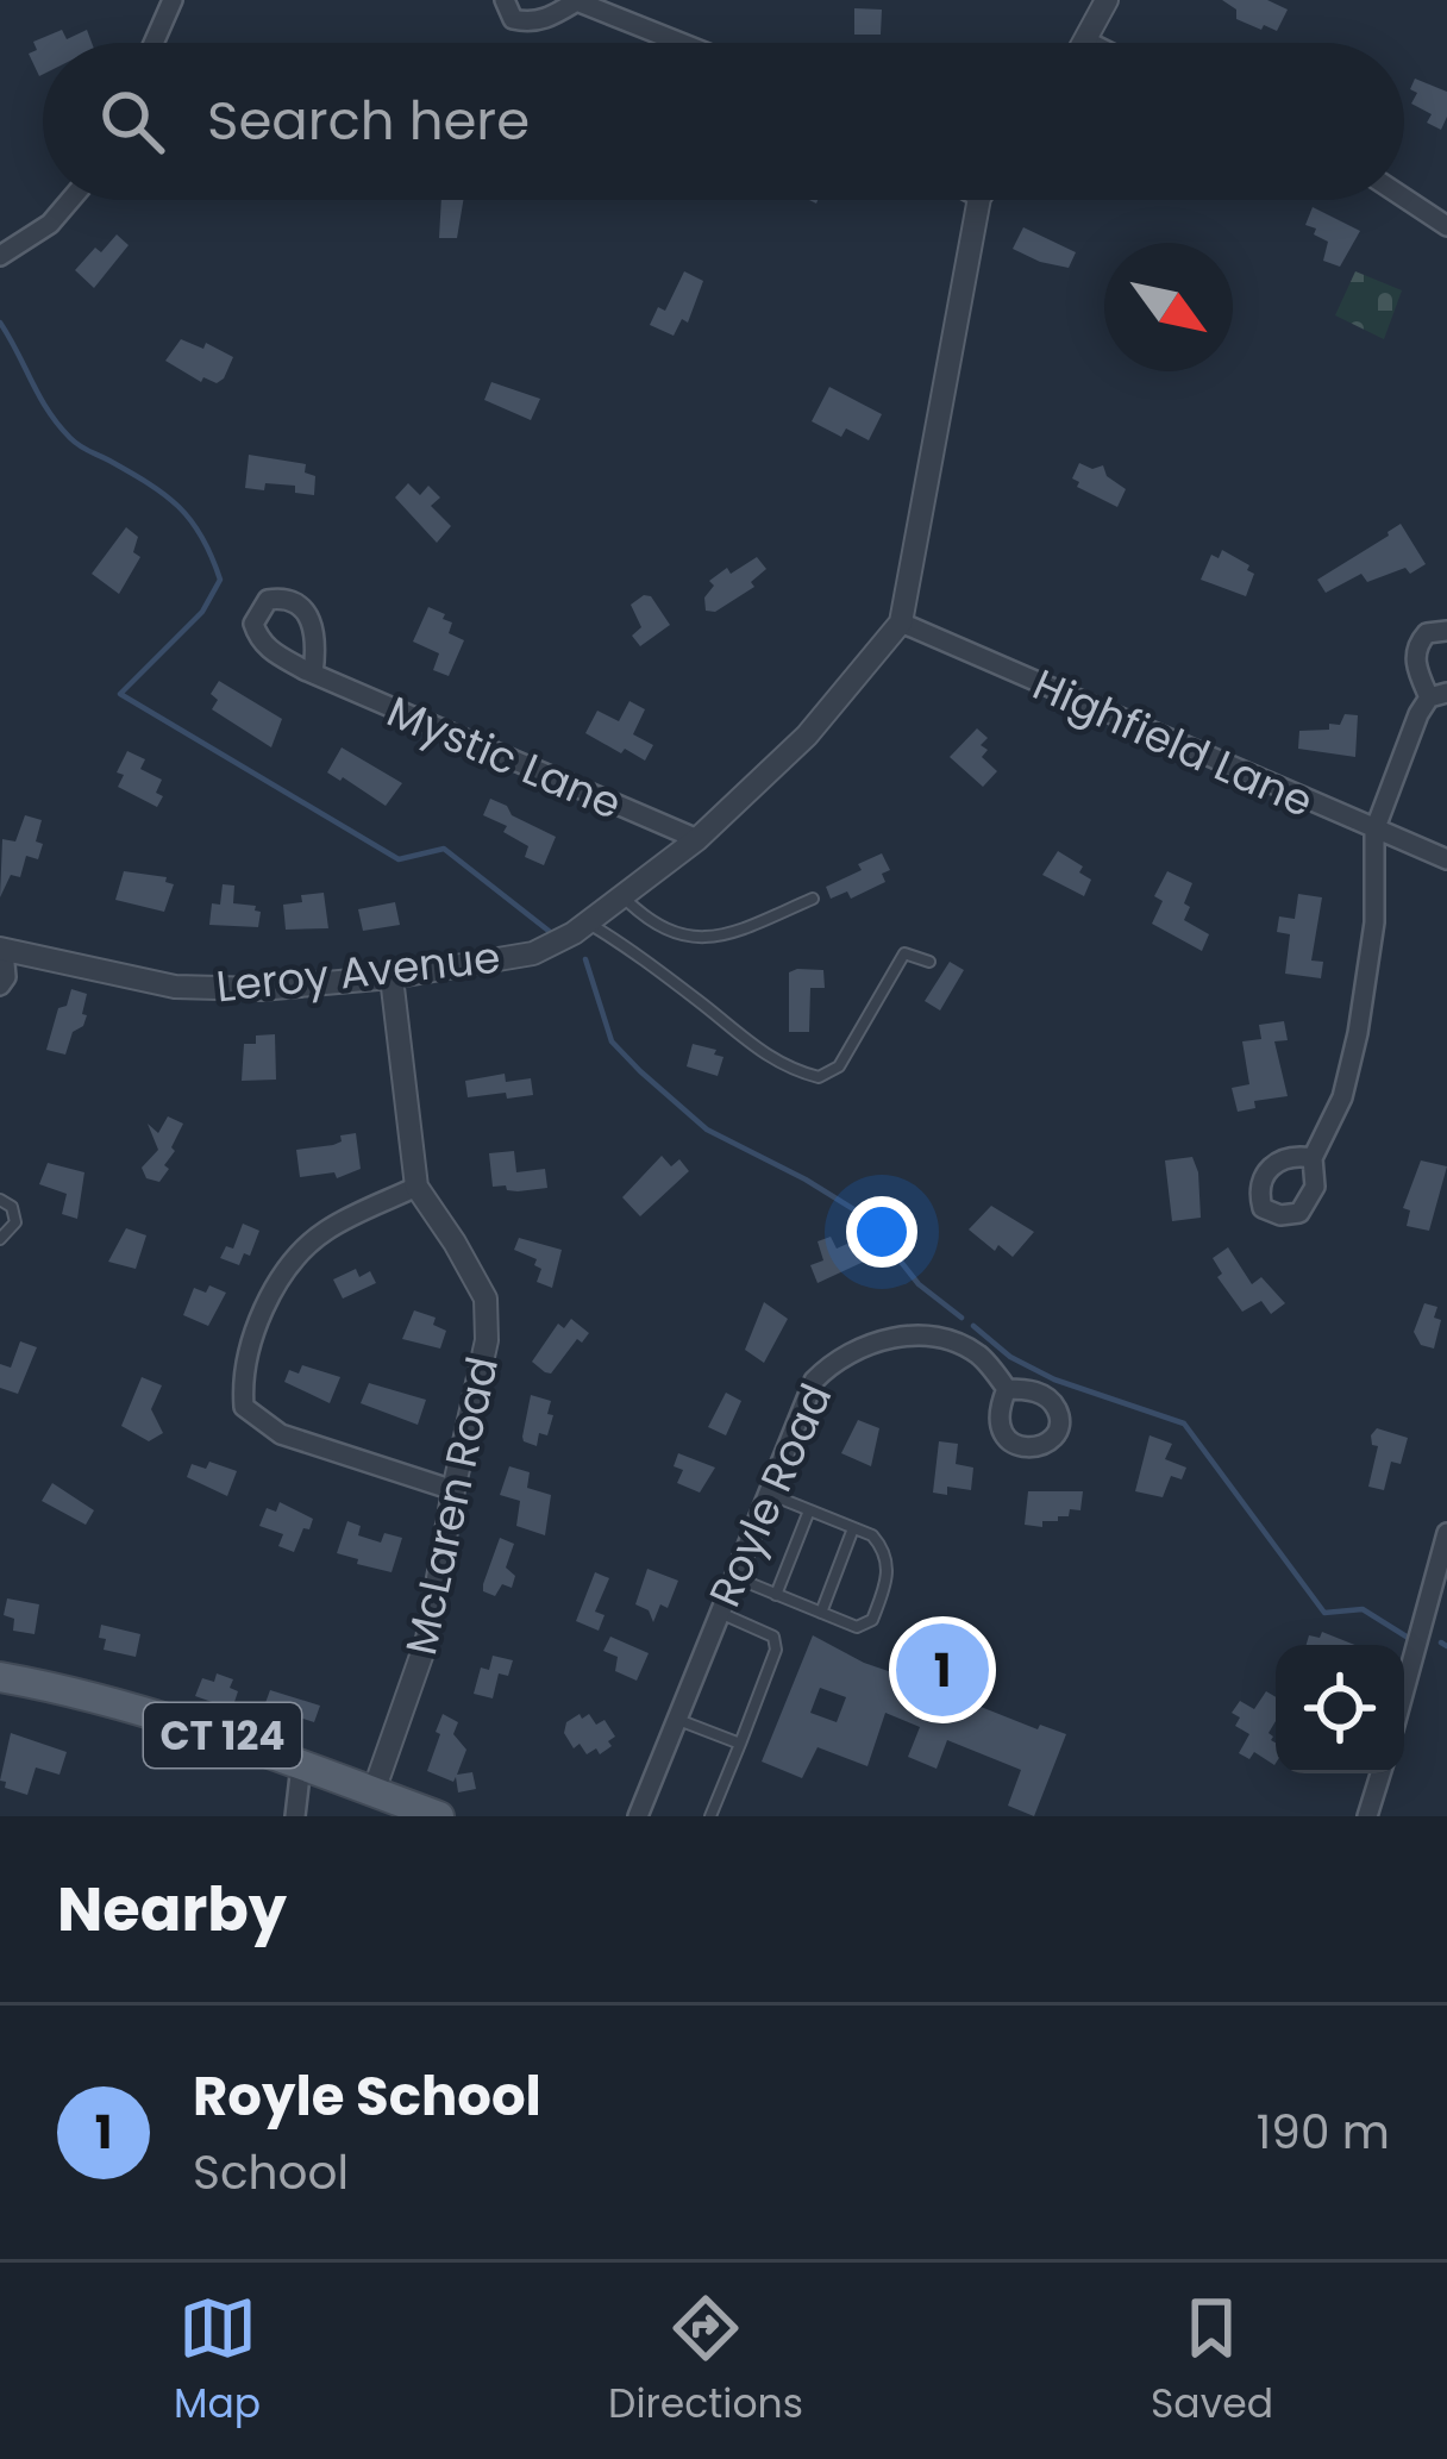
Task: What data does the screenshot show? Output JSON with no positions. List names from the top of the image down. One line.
{"streets":{"main road":["CT 124"],"street":["Highfield Lane","Mystic Lane","Leroy Avenue","Royle Road","McLaren Road"]},"crossings":[["Highfield Lane","Leroy Avenue"],["Mystic Lane","Leroy Avenue"],["Leroy Avenue","McLaren Road"],["McLaren Road","CT 124"]],"north":"bottom right","page":{"search":"Search here","pins":"1","heading":"Nearby","list":[{"mark":"1","name":"Royle School","note":"School","value":"190 m"}],"nav":["Map","Directions","Saved"]}}
